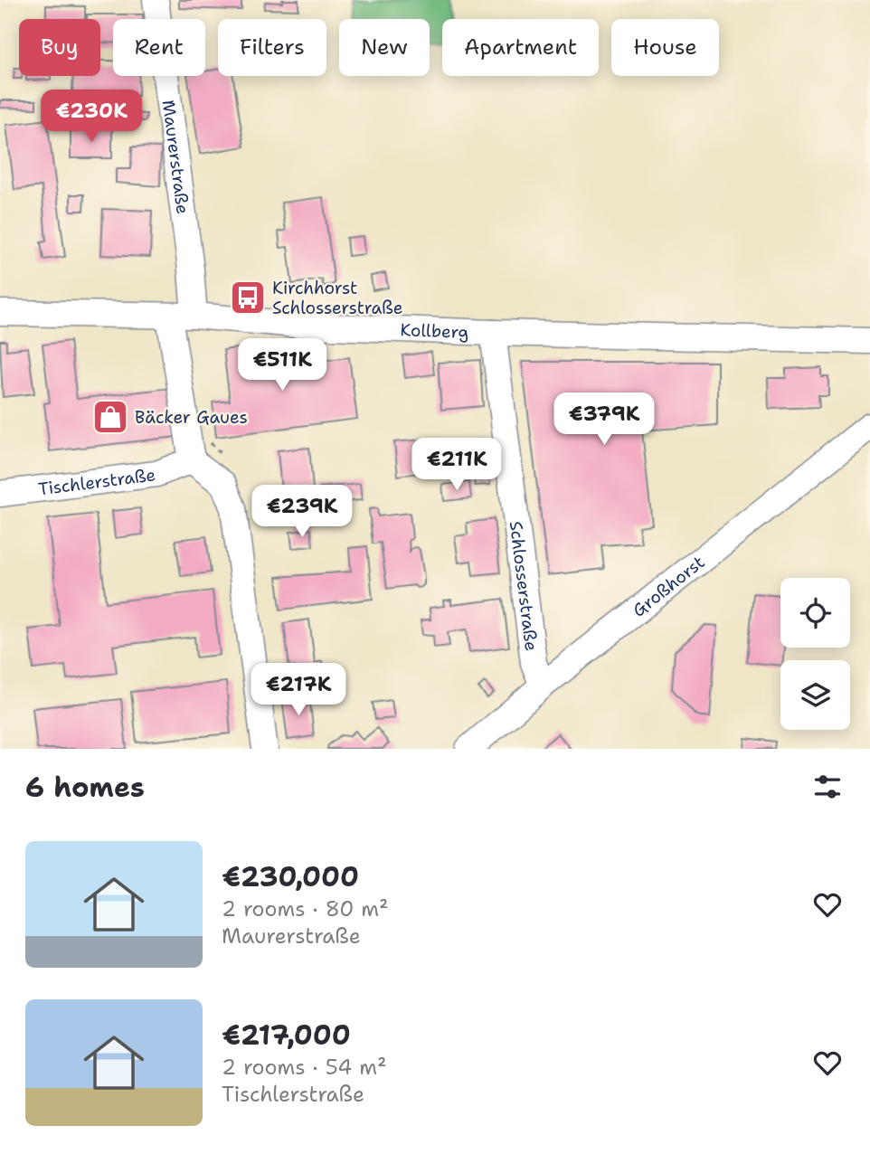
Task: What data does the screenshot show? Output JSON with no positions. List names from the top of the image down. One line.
{"streets":{"street":["Maurerstraße","Kollberg","Tischlerstraße","Schlosserstraße","Großhorst"]},"crossings":[["Maurerstraße","Kollberg"],["Kollberg","Schlosserstraße"],["Schlosserstraße","Großhorst"]],"places":{"bus stop":["Kirchhorst Schlosserstraße"],"shop":["Bäcker Gaues"]},"page":{"chip":["Buy","Rent","Filters","New","Apartment","House"],"price":["€230K","€511K","€379K","€211K","€239K","€217K"],"heading":"6 homes","list":[{"name":"€230,000","note":"2 rooms · 80 m² · Maurerstraße"},{"name":"€217,000","note":"2 rooms · 54 m² · Tischlerstraße"}]}}
